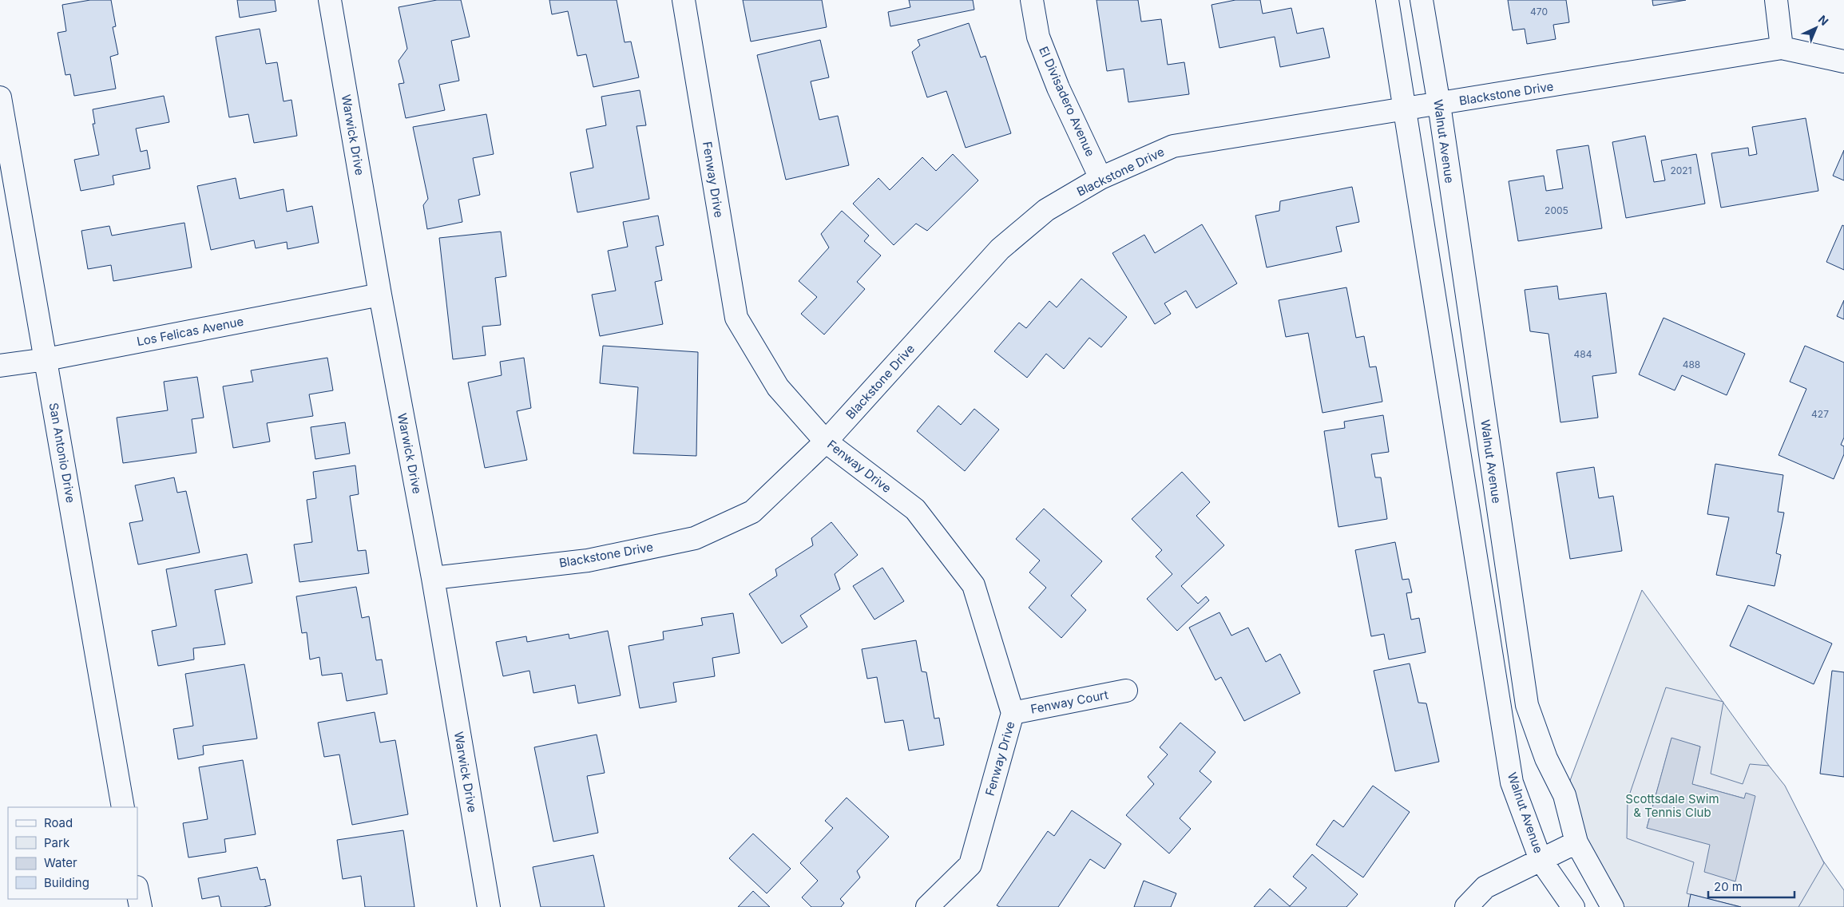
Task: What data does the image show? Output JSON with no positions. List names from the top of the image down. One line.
{"streets":{"street":["Blackstone Drive","El Divisadero Avenue","Warwick Drive","Walnut Avenue","Fenway Drive","Los Felicas Avenue","San Antonio Drive","Fenway Court"]},"crossings":[["Blackstone Drive","El Divisadero Avenue"],["Blackstone Drive","Warwick Drive"],["Blackstone Drive","Walnut Avenue"],["Blackstone Drive","Fenway Drive"],["Warwick Drive","Los Felicas Avenue"],["Fenway Drive","Fenway Court"],["Los Felicas Avenue","San Antonio Drive"]],"parks":["Scottsdale Swim & Tennis Club"],"house_numbers":["470","2021","2005","484","488","427"],"legend":["Road","Park","Water","Building"],"scale_bar":"20 m","north":"top right"}
